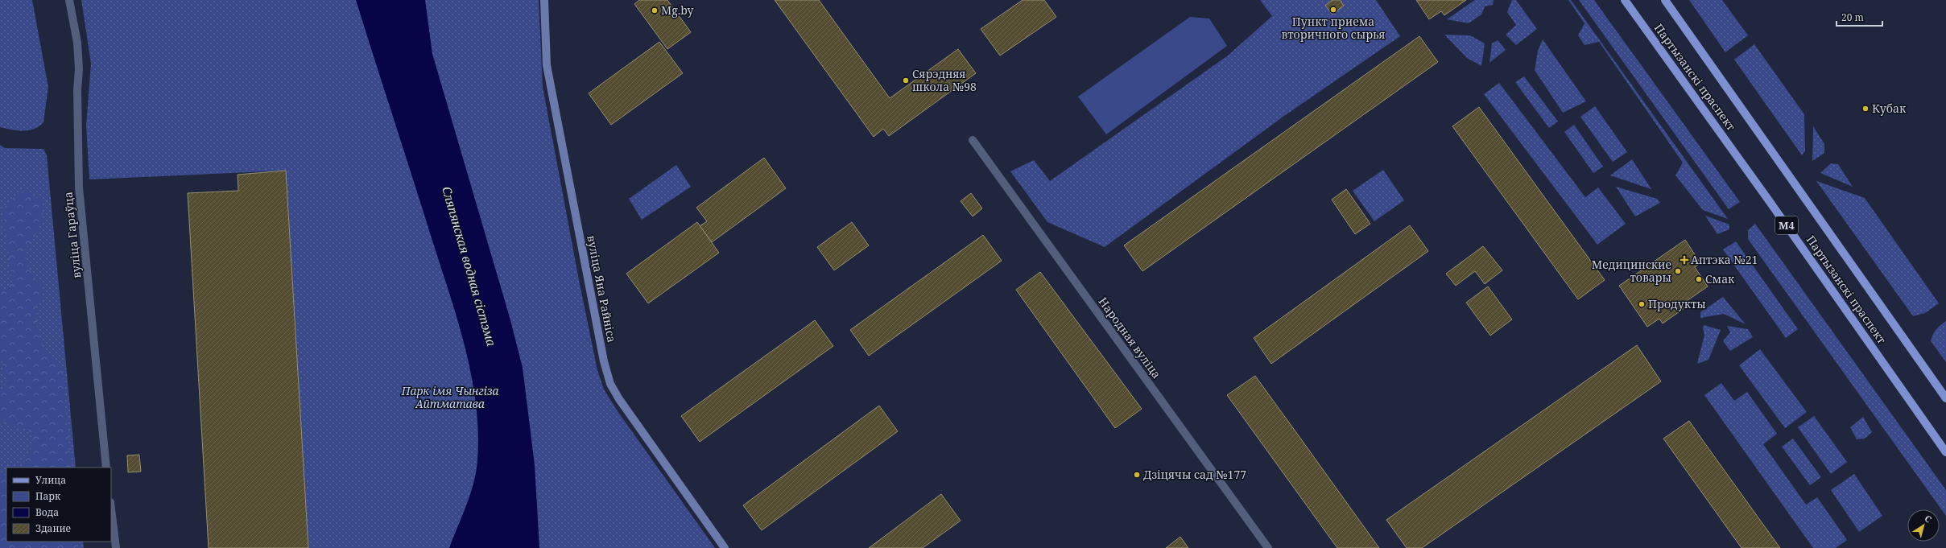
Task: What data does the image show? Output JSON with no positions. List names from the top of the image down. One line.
{"streets":{"main road":["Партызанскі праспект","М4"],"street":["вуліца Гараўца","вуліца Яна Райніса","Народная вуліца"]},"water":["Сляпянская водная сістэма"],"parks":["Парк імя Чынгіза Айтматава"],"places":{"other":["Пункт приема вторичного сырья","Mg.by","Сярэдняя школа №98","Кубак","Медицинские товары","Смак","Продукты","Дзіцячы сад №177"],"health":["Аптэка №21"]},"legend":["Улица","Парк","Вода","Здание"],"scale_bar":"20 m","north":"top right"}
